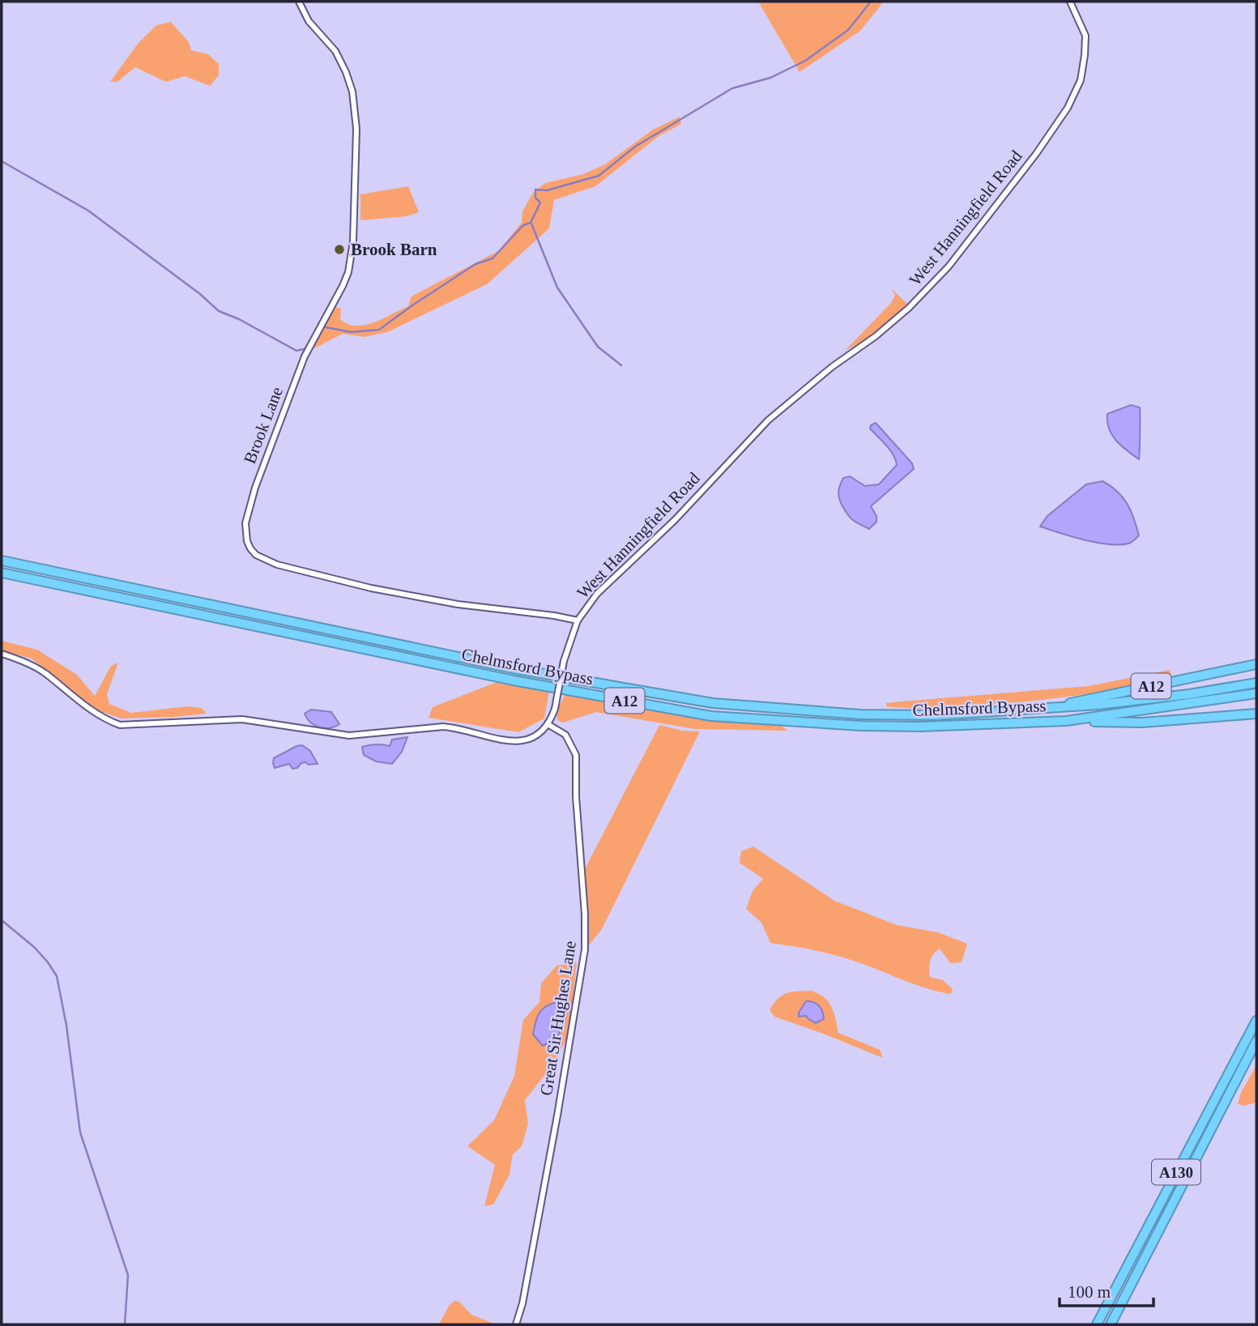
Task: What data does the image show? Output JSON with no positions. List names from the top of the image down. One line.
{"streets":{"highway":["Chelmsford Bypass","A12","A130"],"street":["West Hanningfield Road","Brook Lane","Great Sir Hughes Lane"]},"crossings":[["West Hanningfield Road","Brook Lane"],["West Hanningfield Road","Great Sir Hughes Lane"],["Chelmsford Bypass","A12"]],"places":["Brook Barn"],"scale_bar":"100 m"}
